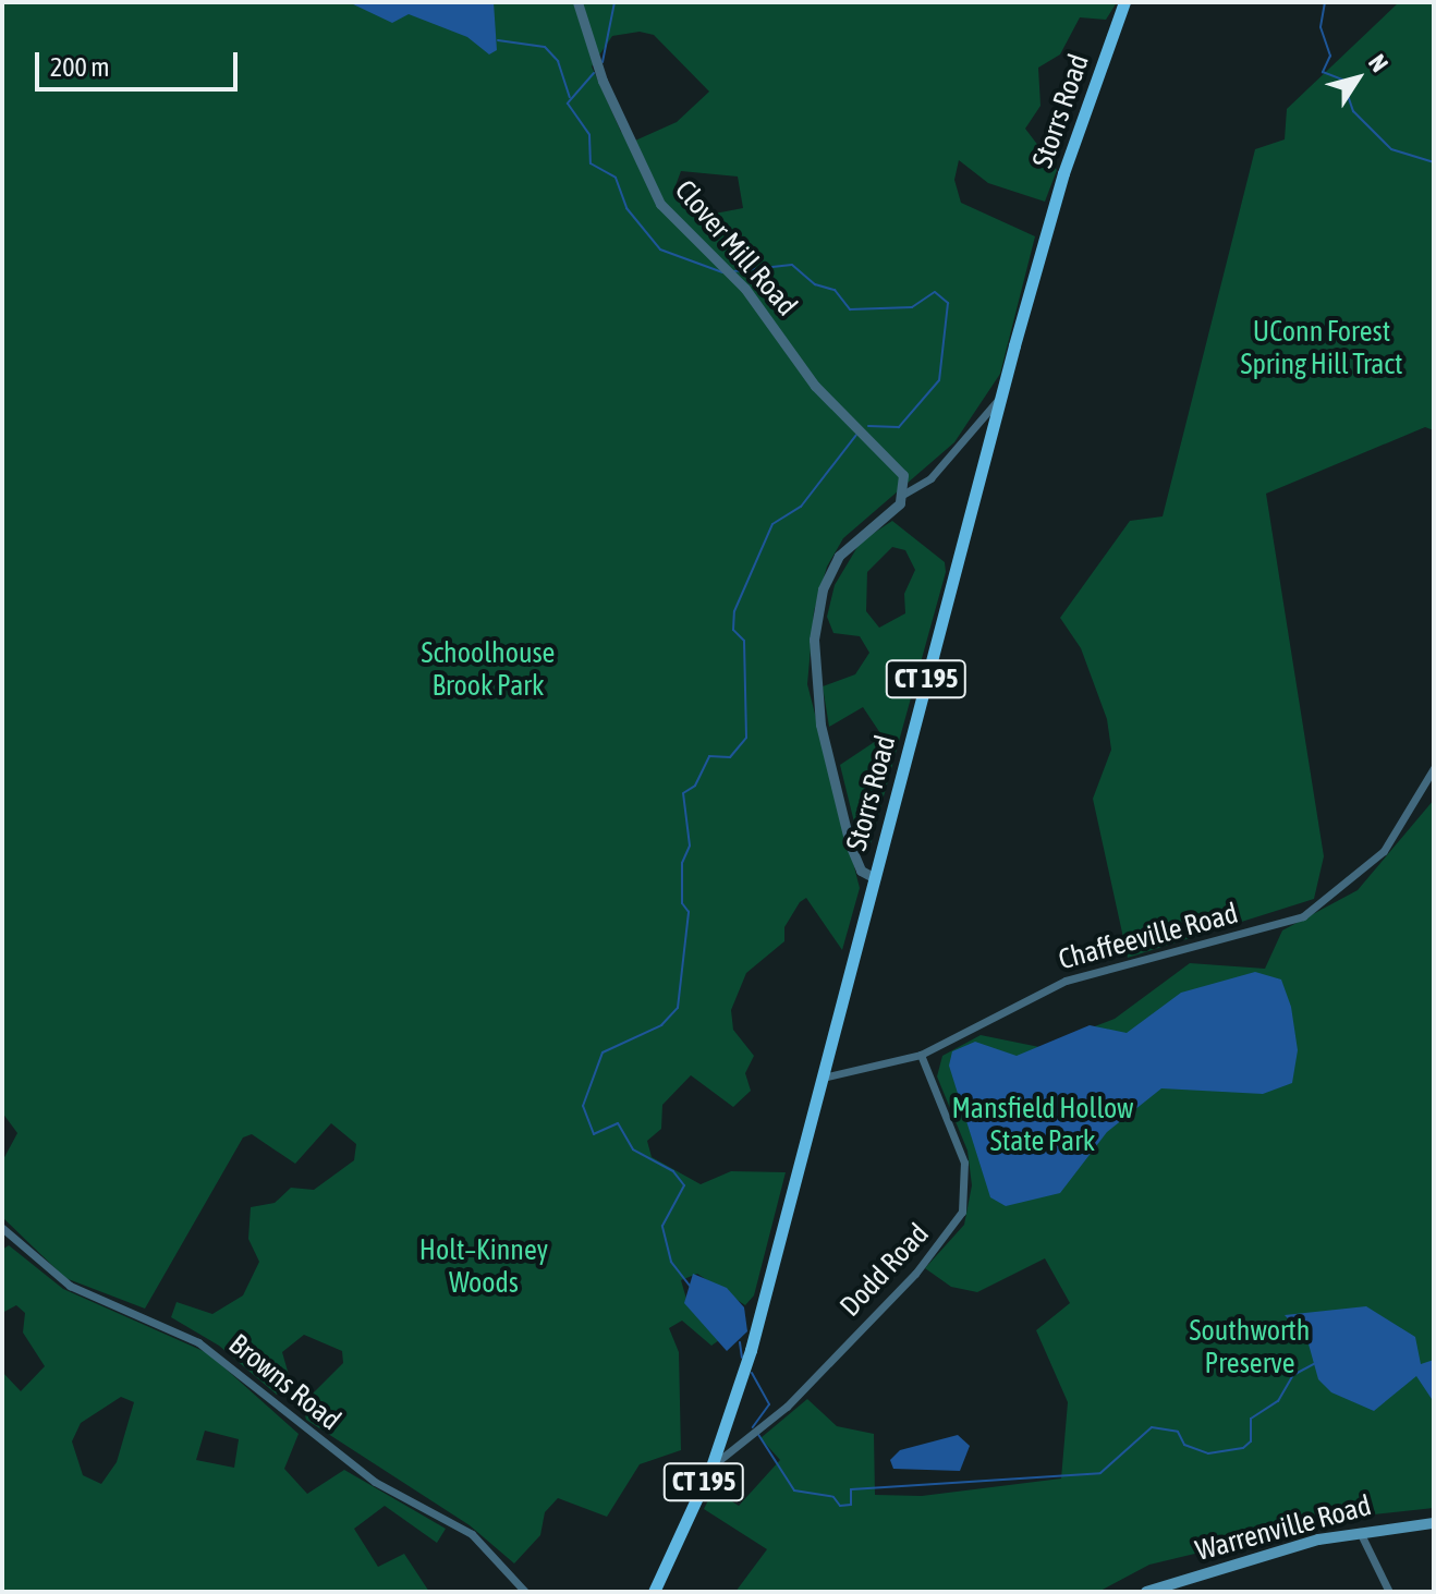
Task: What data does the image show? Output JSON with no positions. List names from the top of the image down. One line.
{"streets":{"main road":["Storrs Road","CT 195","Warrenville Road"],"street":["Clover Mill Road","Chaffeeville Road","Dodd Road","Browns Road"]},"crossings":[["Storrs Road","Chaffeeville Road"],["Storrs Road","Dodd Road"],["Chaffeeville Road","Dodd Road"]],"parks":["UConn Forest Spring Hill Tract","Schoolhouse Brook Park","Mansfield Hollow State Park","Holt–Kinney Woods","Southworth Preserve"],"scale_bar":"200 m","north":"top right"}
